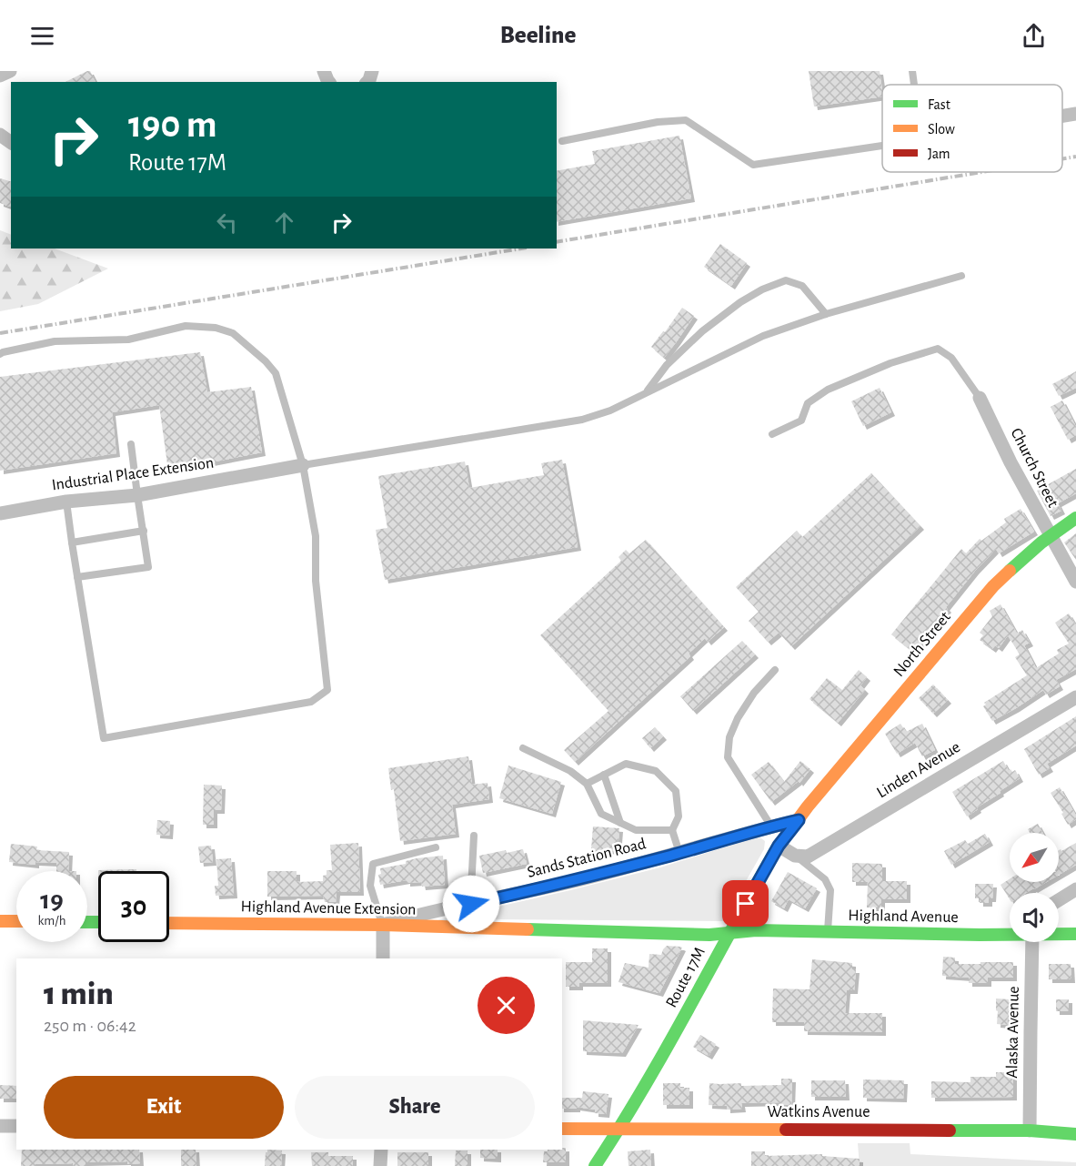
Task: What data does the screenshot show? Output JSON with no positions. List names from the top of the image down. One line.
{"streets":{"street":["Church Street","Industrial Place Extension","North Street","Linden Avenue","Sands Station Road","Highland Avenue Extension","Highland Avenue","Route 17M","Alaska Avenue","Watkins Avenue"]},"crossings":[["Church Street","North Street"],["North Street","Route 17M"],["Sands Station Road","Highland Avenue Extension"],["Sands Station Road","Route 17M"],["Highland Avenue Extension","Highland Avenue"],["Highland Avenue Extension","Route 17M"],["Highland Avenue","Route 17M"],["Route 17M","Watkins Avenue"],["Alaska Avenue","Watkins Avenue"]],"legend":["Fast","Slow","Jam"],"north":"bottom left","page":{"header":"Beeline","turn":["190 m","Route 17M"],"speed":"19 km/h","limit":"30","heading":["1 min","250 m · 06:42"],"buttons":["Exit","Share"]}}
